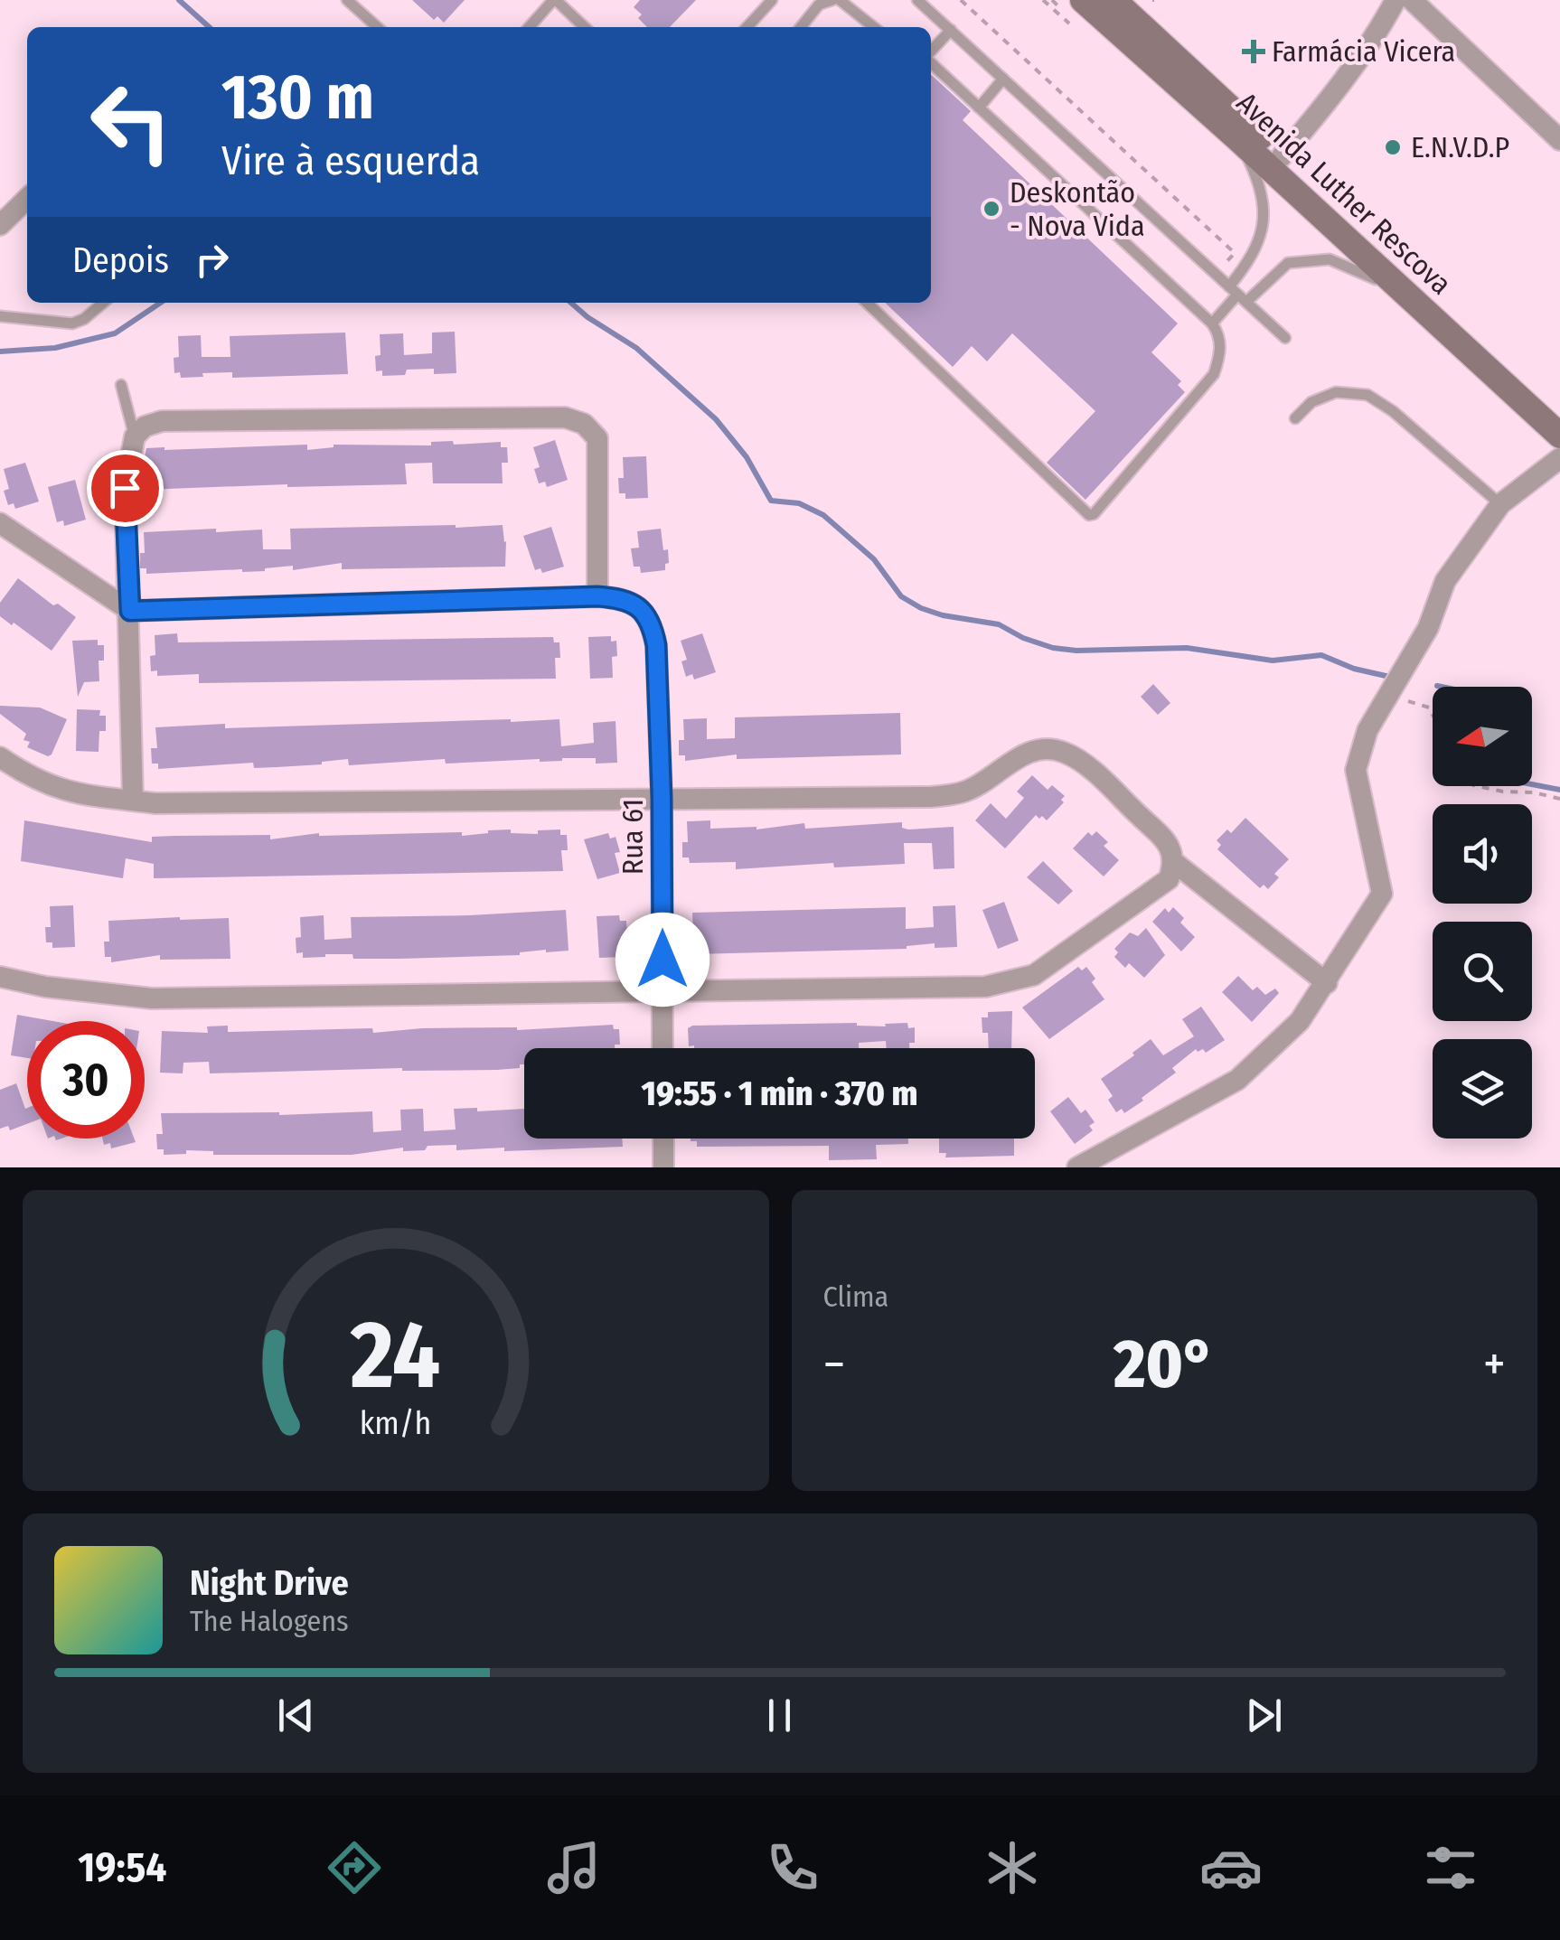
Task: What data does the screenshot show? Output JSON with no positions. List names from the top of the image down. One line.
{"streets":{"main road":["Avenida Luther Rescova"],"street":["Rua 61"]},"places":{"health":["Farmácia Vicera"],"other":["E.N.V.D.P","Deskontão - Nova Vida"]},"north":"left","page":{"turn":["130 m","Vire à esquerda"],"then":"Depois","limit":"30","trip":"19:55 · 1 min · 370 m","tile":"Clima","heat":["−","20°","+"],"song":["Night Drive","The Halogens"],"tabs":"19:54","gauge":["24","km/h"]}}
